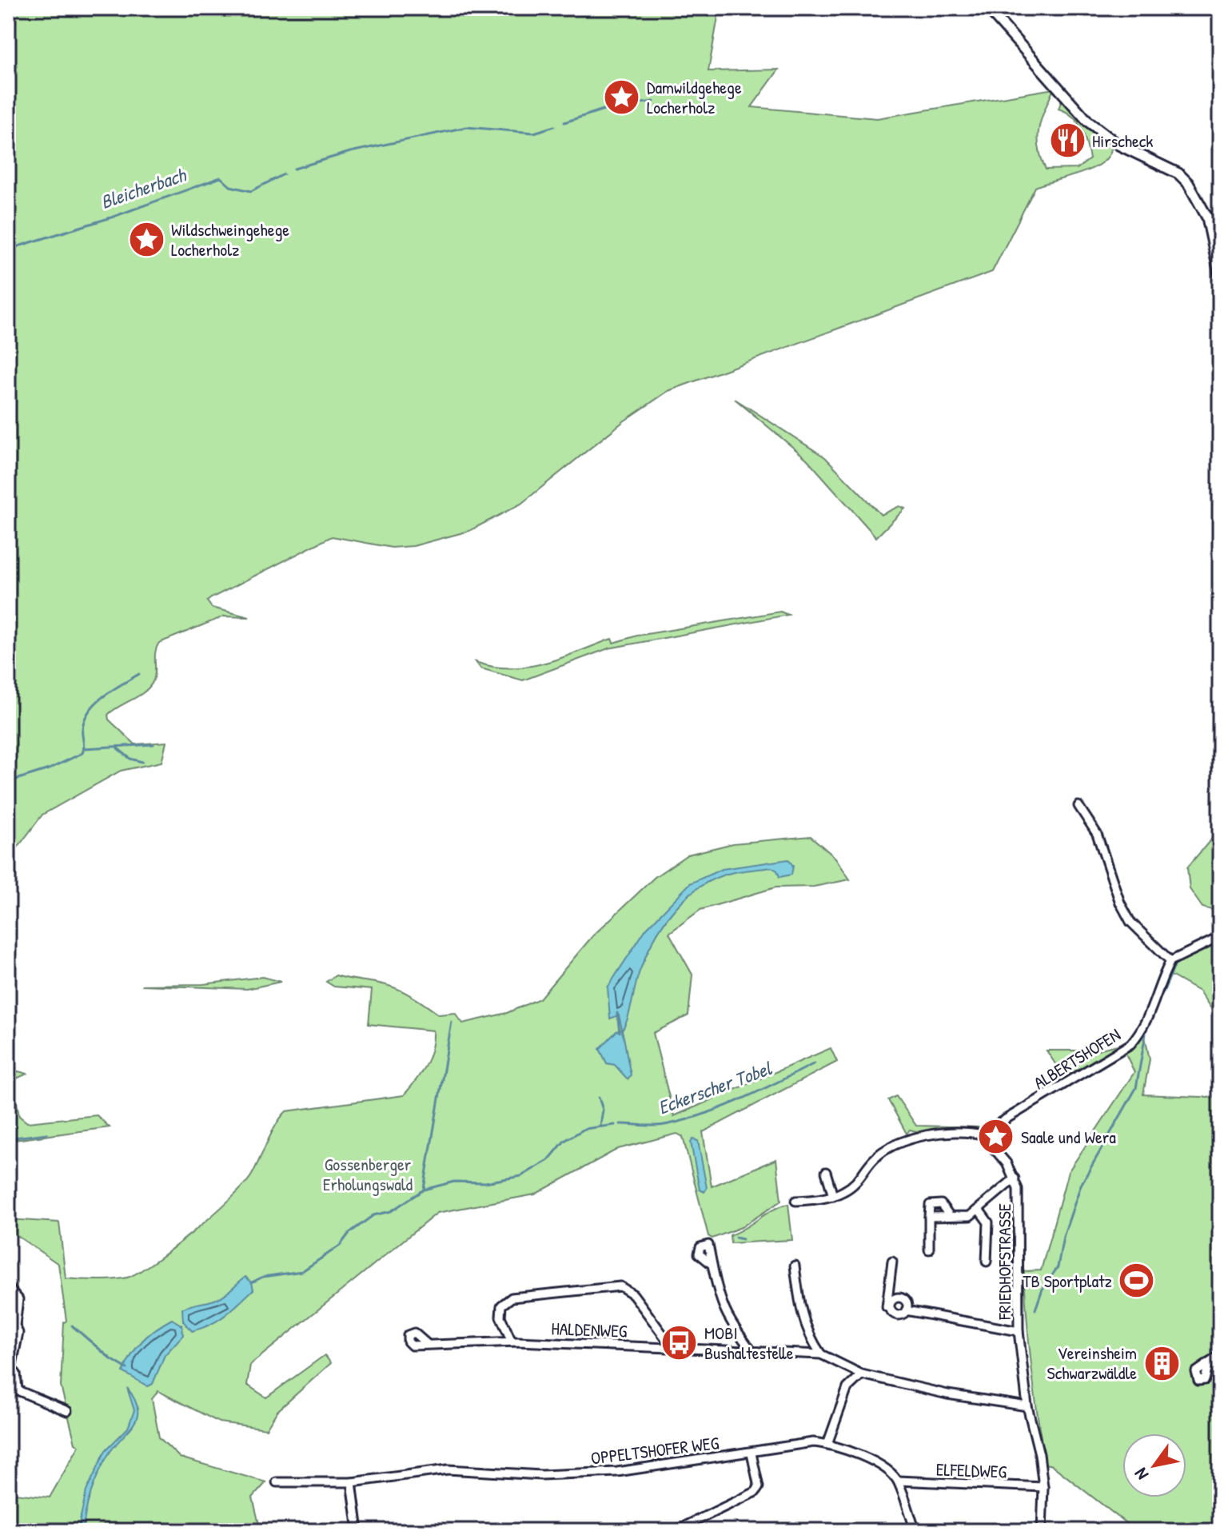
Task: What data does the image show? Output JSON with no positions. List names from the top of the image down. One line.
{"streets":{"street":["ALBERTSHOFEN","FRIEDHOFSTRASSE","HALDENWEG","OPPELTSHOFER WEG","ELFELDWEG"]},"crossings":[["FRIEDHOFSTRASSE","HALDENWEG"],["FRIEDHOFSTRASSE","ELFELDWEG"],["OPPELTSHOFER WEG","ELFELDWEG"]],"water":["Bleicherbach","Eckerscher Tobel"],"parks":["Gossenberger Erholungswald"],"places":{"place":["Damwildgehege Locherholz","Wildschweingehege Locherholz","Saale und Wera"],"restaurant":["Hirscheck"],"sports":["TB Sportplatz"],"bus stop":["MOBI Bushaltestelle"],"building":["Vereinsheim Schwarzwäldle"]},"north":"bottom left"}
